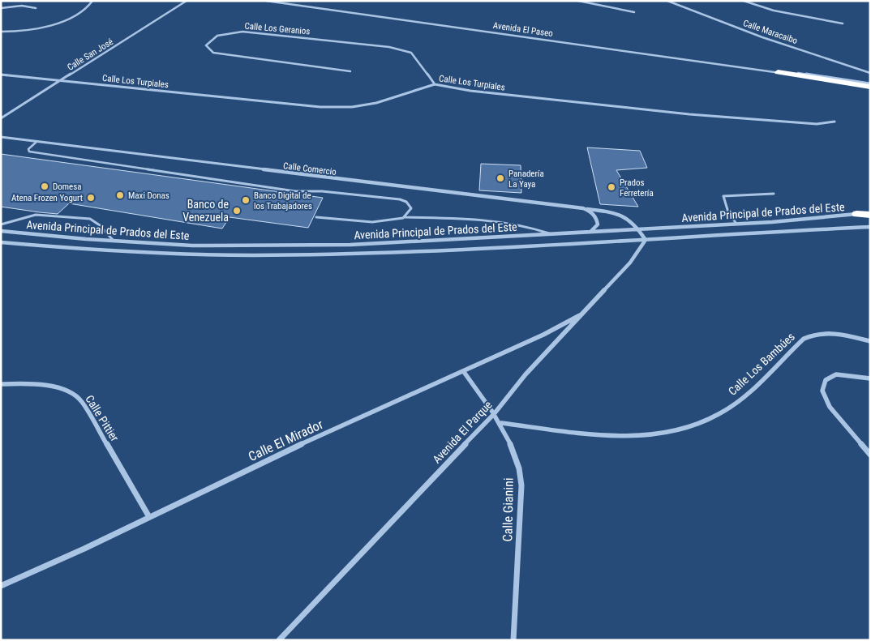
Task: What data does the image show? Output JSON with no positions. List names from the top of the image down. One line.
{"streets":{"street":["Calle Los Geranios","Avenida El Paseo","Calle Maracaibo","Calle San José","Calle Los Turpiales","Calle Comercio","Avenida Principal de Prados del Este","Calle Los Bambúes","Calle Pittier","Avenida El Parque","Calle El Mirador","Calle Gianini"]},"crossings":[["Calle Los Geranios","Calle Los Turpiales"],["Calle San José","Calle Los Turpiales"],["Calle Comercio","Avenida Principal de Prados del Este"],["Avenida Principal de Prados del Este","Avenida El Parque"],["Calle Los Bambúes","Calle Gianini"],["Calle Pittier","Calle El Mirador"],["Avenida El Parque","Calle El Mirador"],["Avenida El Parque","Calle Gianini"],["Calle El Mirador","Calle Gianini"]],"places":["Panadería La Yaya","Domesa","Prados Ferretería","Maxi Donas","Atena Frozen Yogurt","Banco Digital de los Trabajadores","Banco de Venezuela"]}
